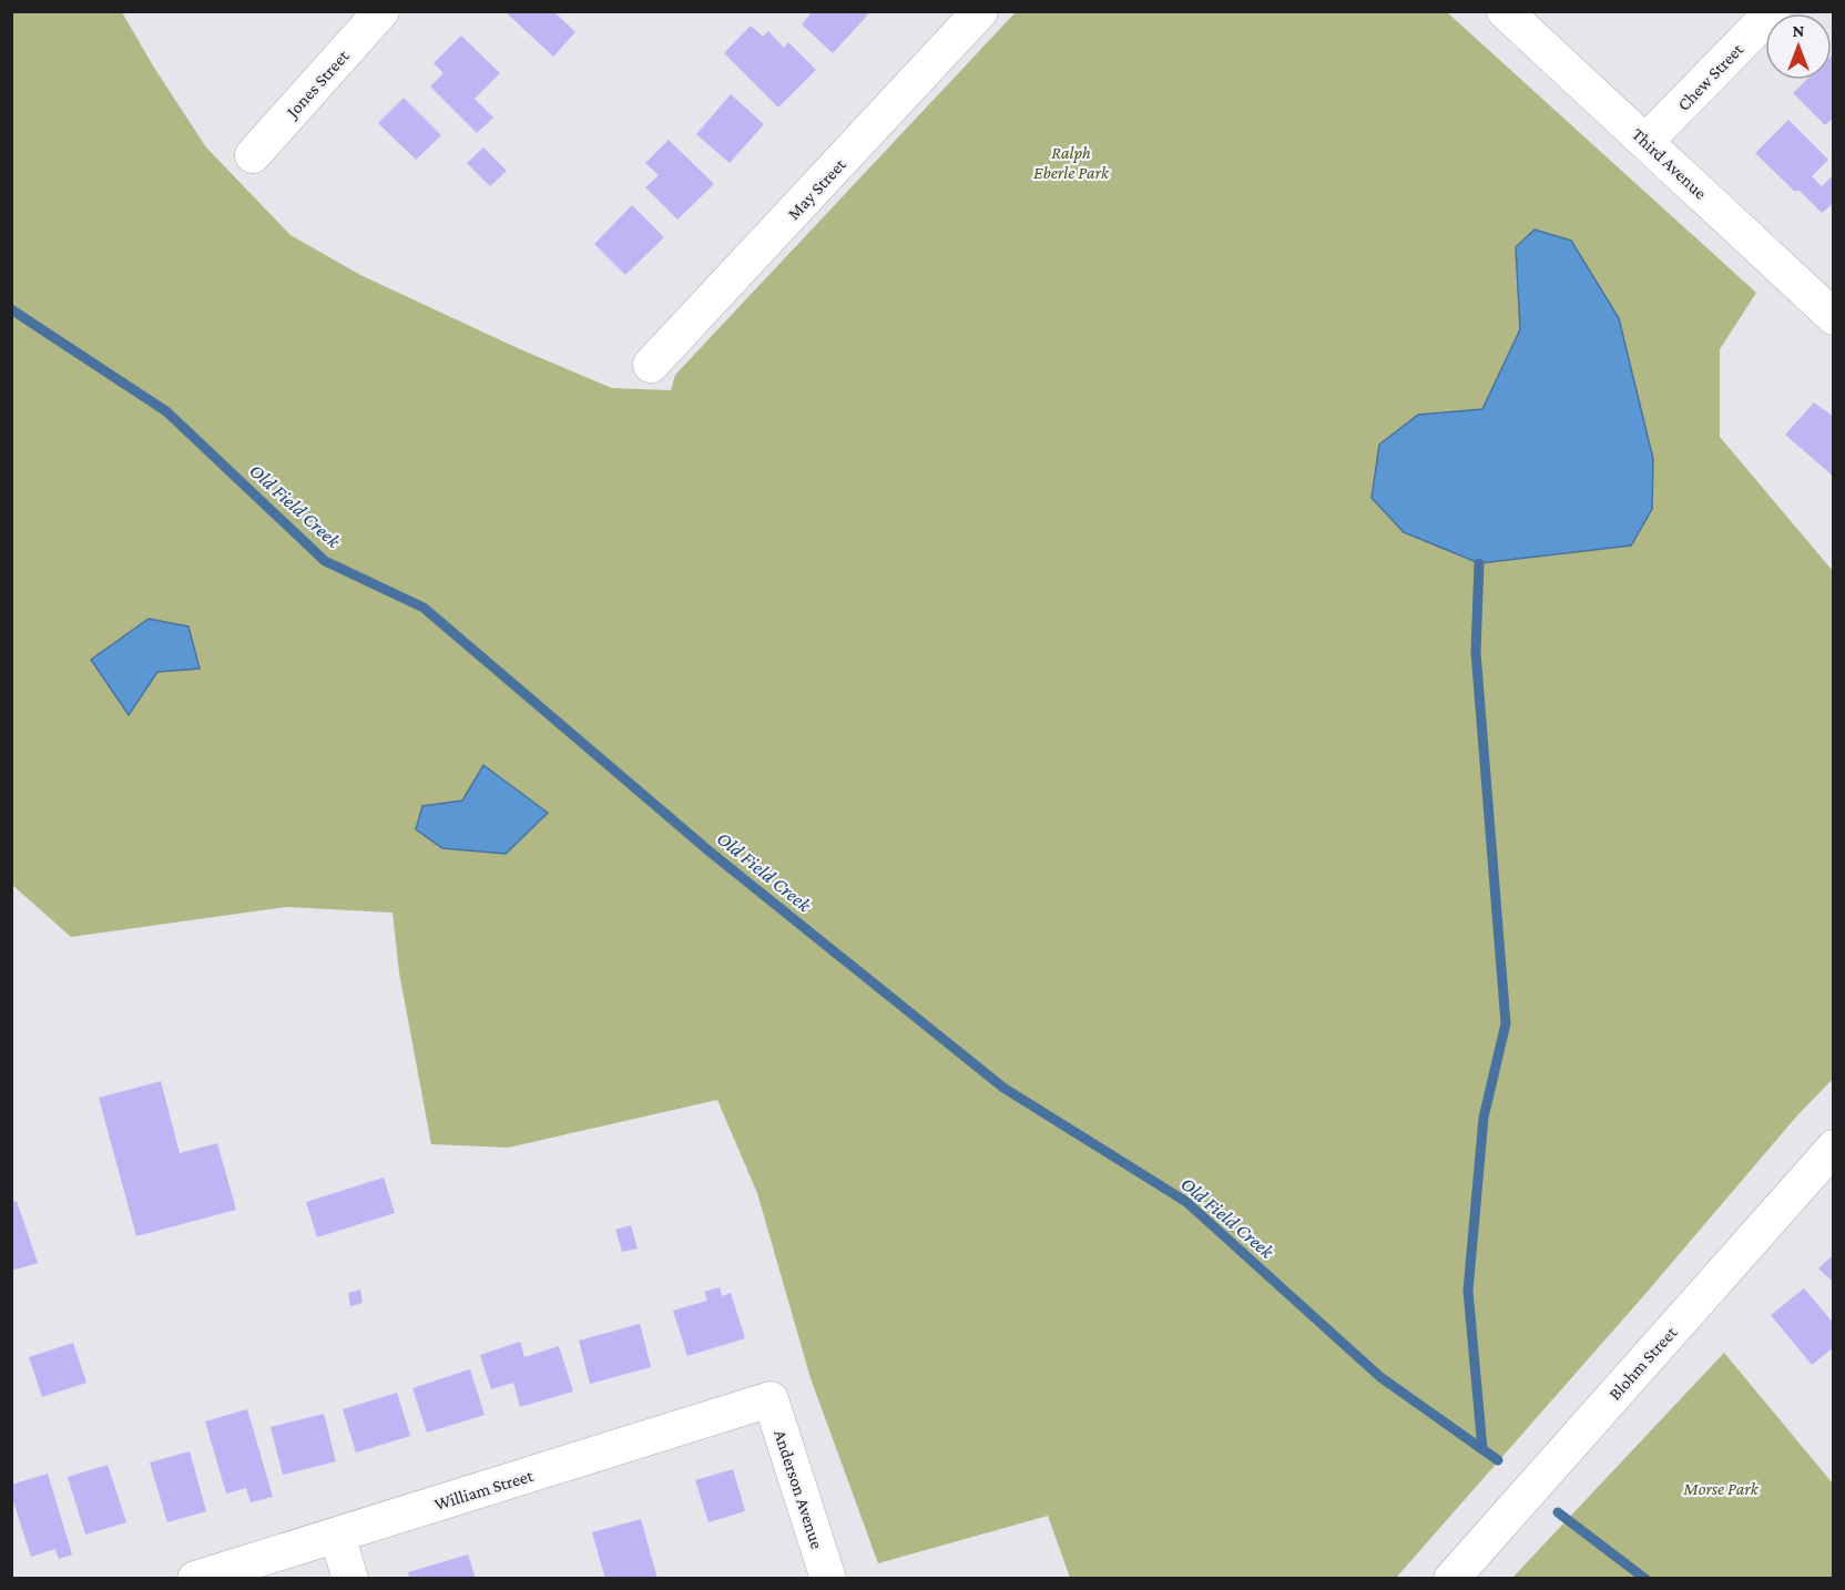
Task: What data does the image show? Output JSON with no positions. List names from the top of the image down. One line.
{"streets":{"street":["Chew Street","Jones Street","Third Avenue","May Street","Blohm Street","William Street","Anderson Avenue"]},"crossings":[["Chew Street","Third Avenue"],["William Street","Anderson Avenue"]],"water":["Old Field Creek"],"parks":["Ralph Eberle Park","Morse Park"],"north":"top"}
